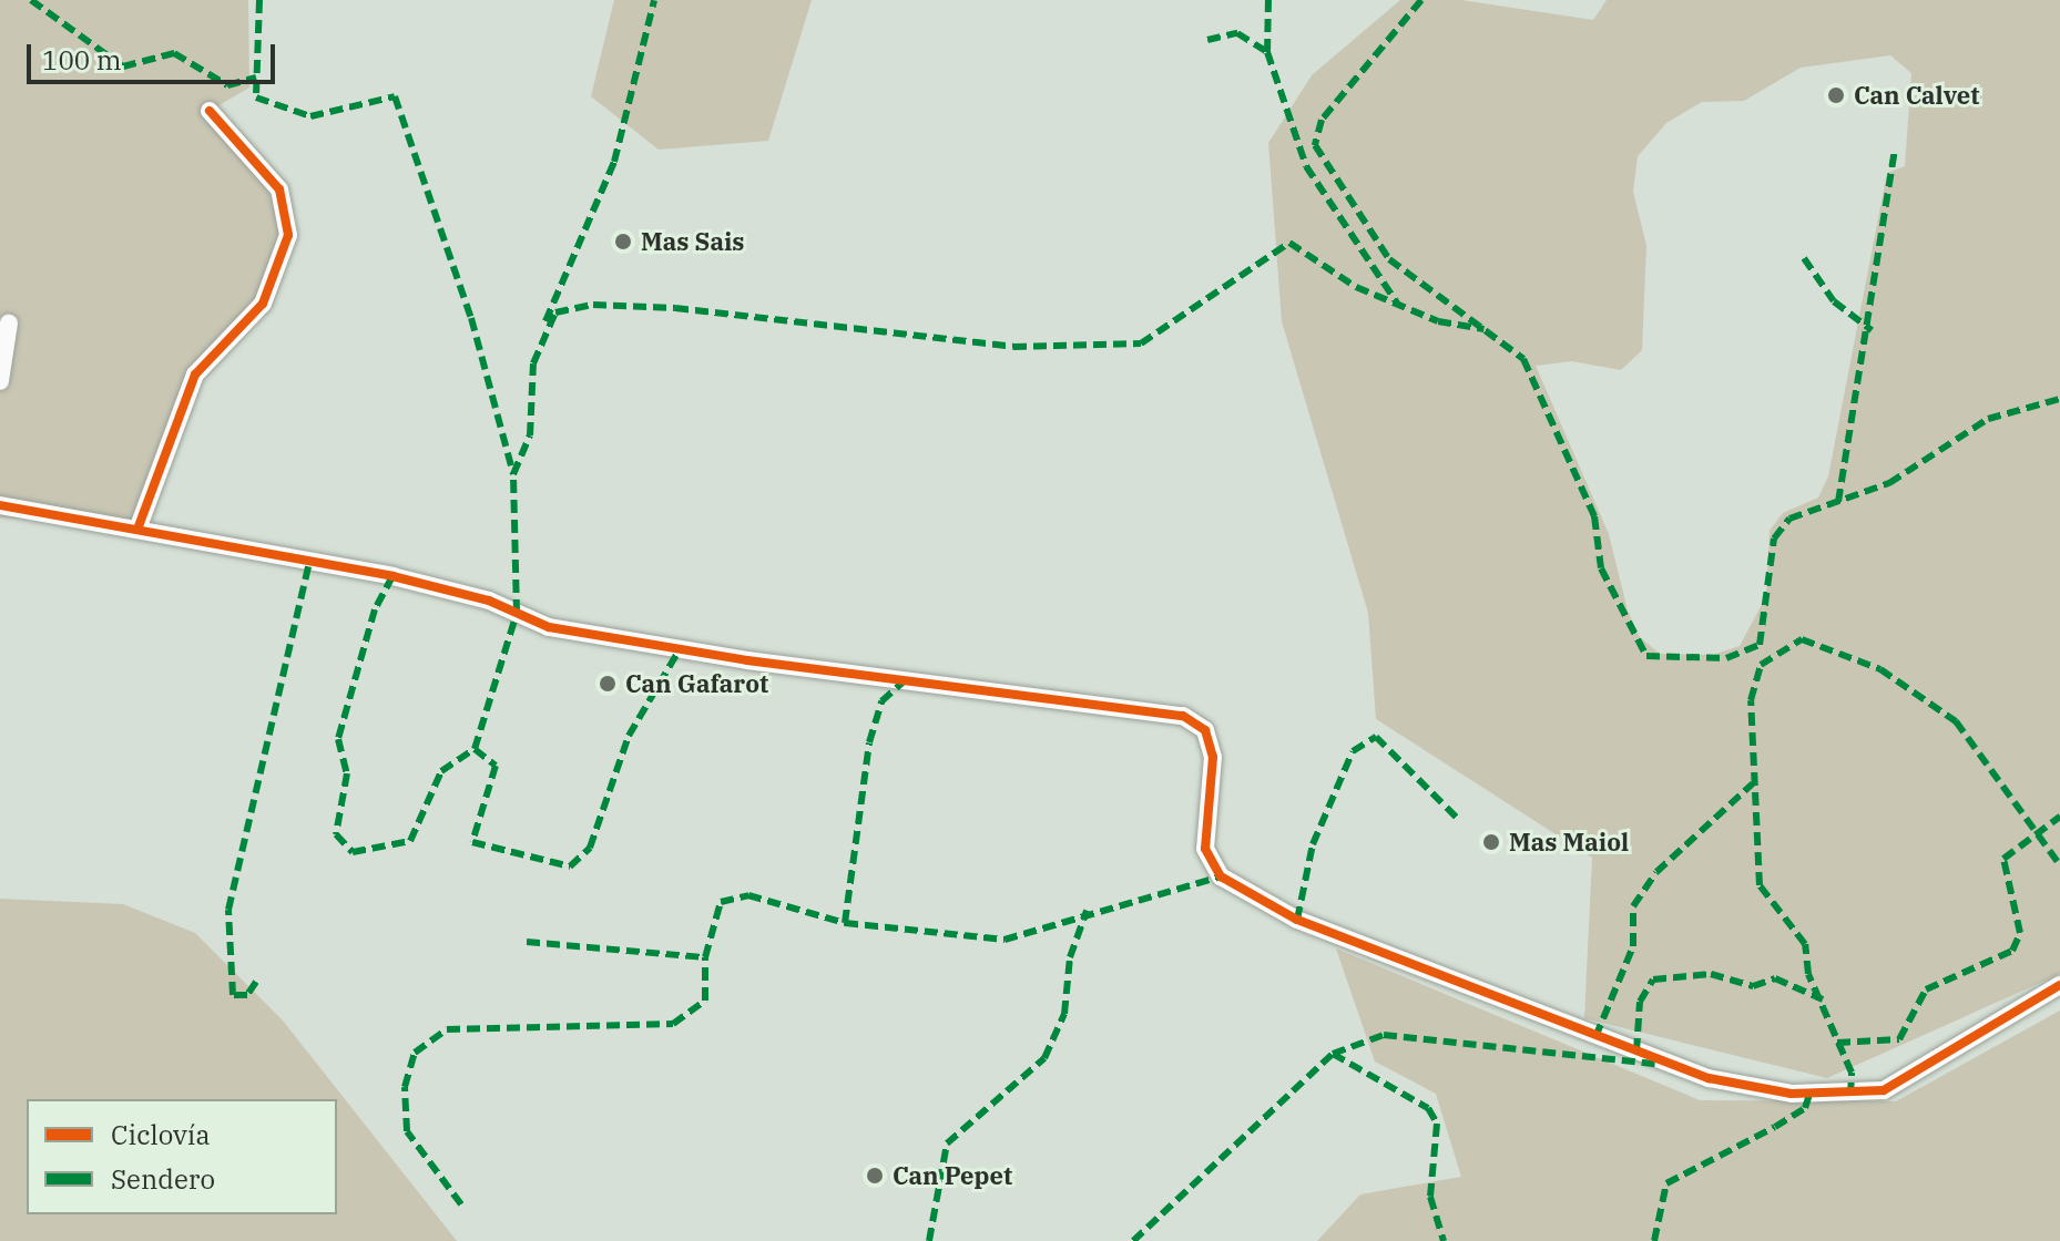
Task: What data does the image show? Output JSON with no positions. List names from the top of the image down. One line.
{"places":["Can Calvet","Mas Sais","Can Gafarot","Mas Maiol","Can Pepet"],"legend":["Ciclovía","Sendero"],"scale_bar":"100 m"}
